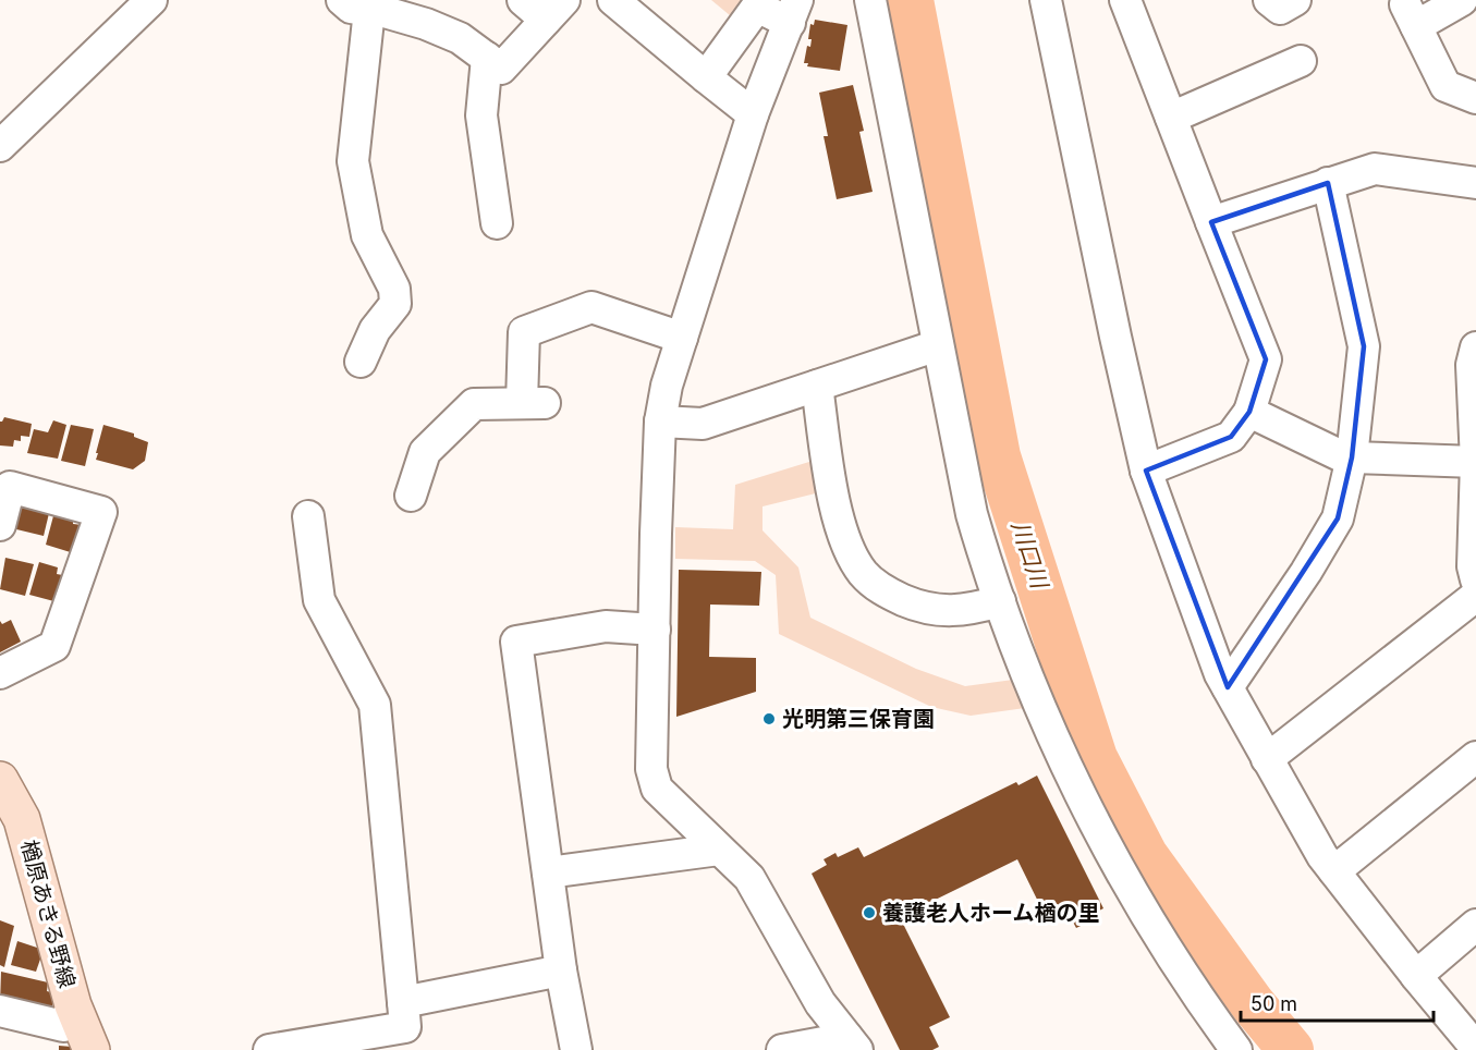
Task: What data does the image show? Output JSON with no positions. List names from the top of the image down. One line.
{"streets":{"main road":["楢原あきる野線"]},"water":["川口川"],"places":["光明第三保育園","養護老人ホーム楢の里"],"scale_bar":"50 m"}
